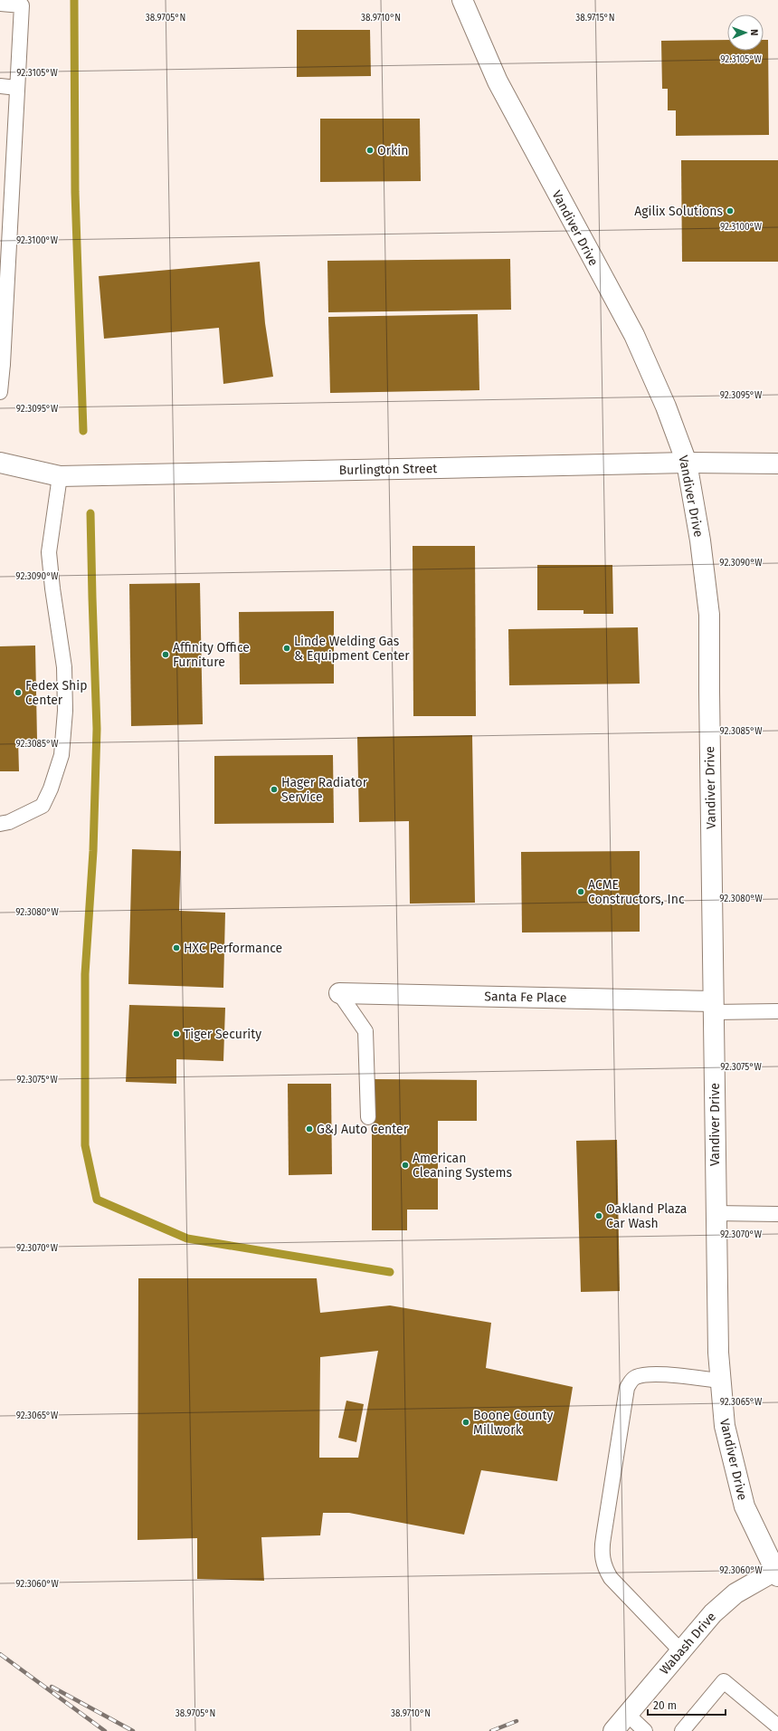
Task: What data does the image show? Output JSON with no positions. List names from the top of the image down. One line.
{"streets":{"main road":["Vandiver Drive","Burlington Street","Santa Fe Place","Wabash Drive"]},"crossings":[["Vandiver Drive","Burlington Street"],["Vandiver Drive","Santa Fe Place"],["Vandiver Drive","Wabash Drive"]],"places":["Orkin","Agilix Solutions","Linde Welding Gas & Equipment Center","Affinity Office Furniture","Fedex Ship Center","Hager Radiator Service","ACME Constructors, Inc","HXC Performance","Tiger Security","G&J Auto Center","American Cleaning Systems","Oakland Plaza Car Wash","Boone County Millwork"],"scale_bar":"20 m","north":"right","coordinates":["38.9705°N","38.9710°N","38.9715°N","92.3105°W","92.3100°W","92.3095°W","92.3090°W","92.3085°W","92.3080°W","92.3075°W","92.3070°W","92.3065°W","92.3060°W"]}
